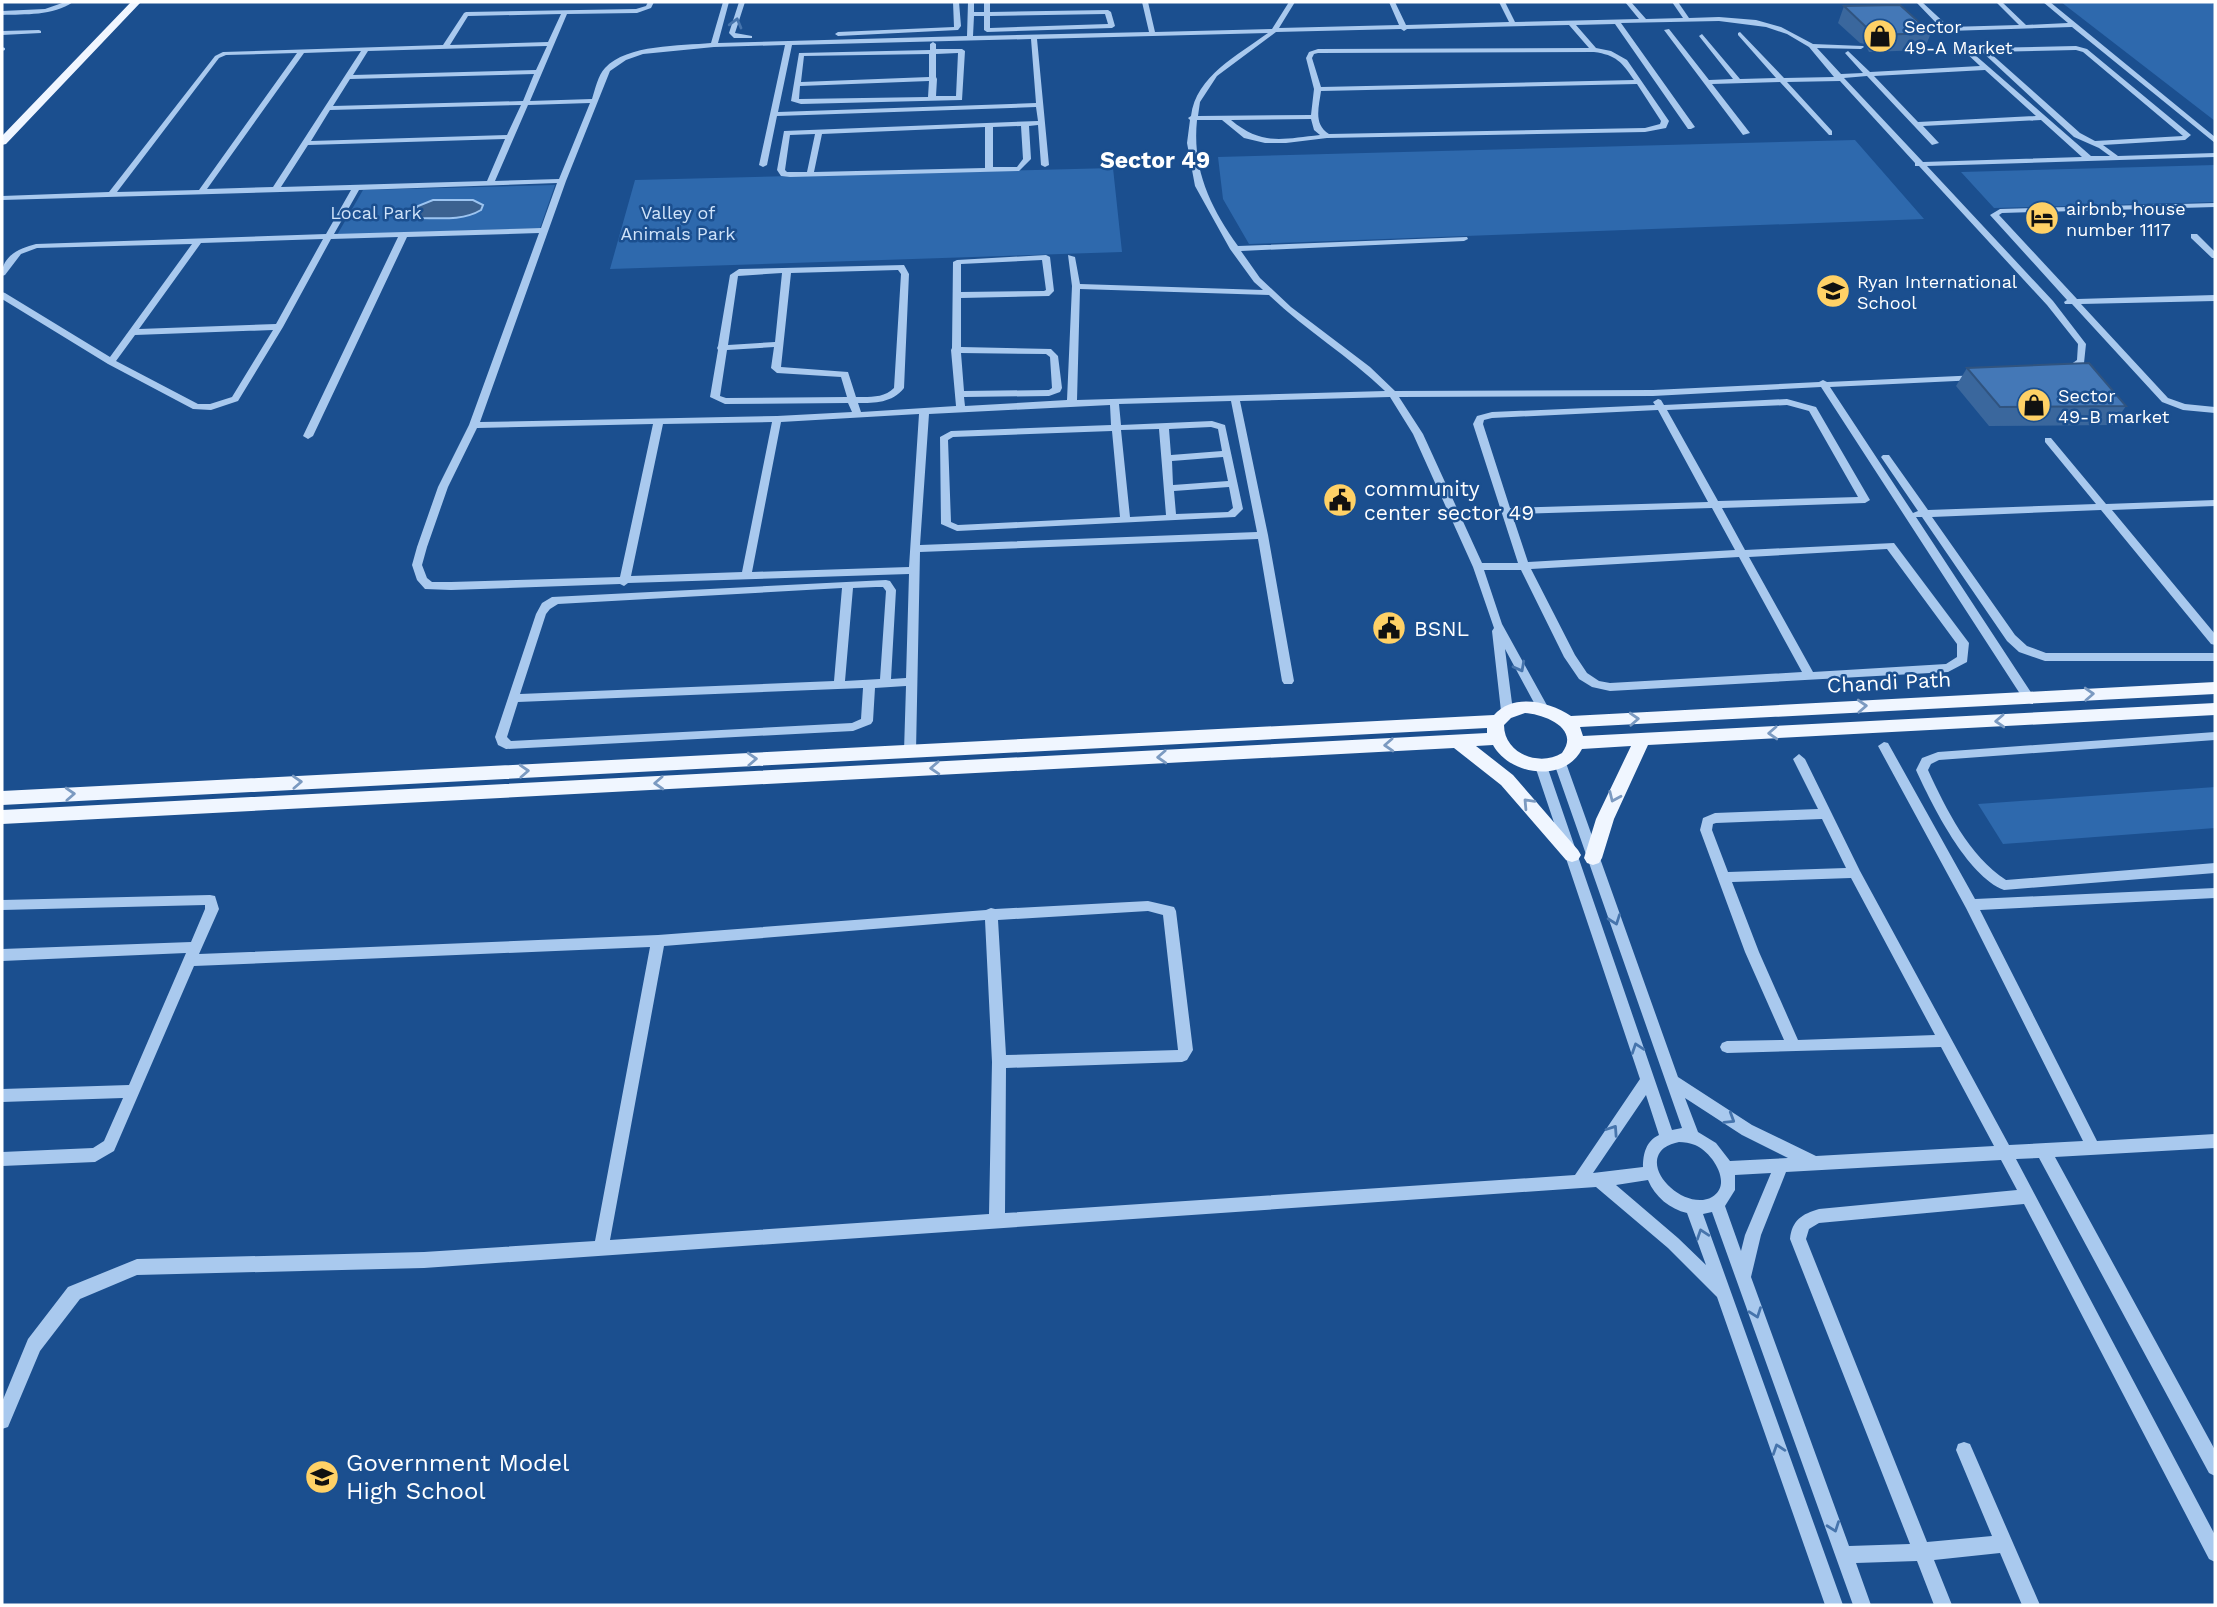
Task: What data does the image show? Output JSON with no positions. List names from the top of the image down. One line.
{"streets":{"main road":["Chandi Path"]},"districts":["Sector 49"],"parks":["Local Park","Valley of Animals Park"],"places":{"shop":["Sector 49-A Market","Sector 49-B market"],"hotel":["airbnb, house number 1117"],"school or university":["Ryan International School","Government Model High School"],"public building":["community center sector 49","BSNL"]}}
